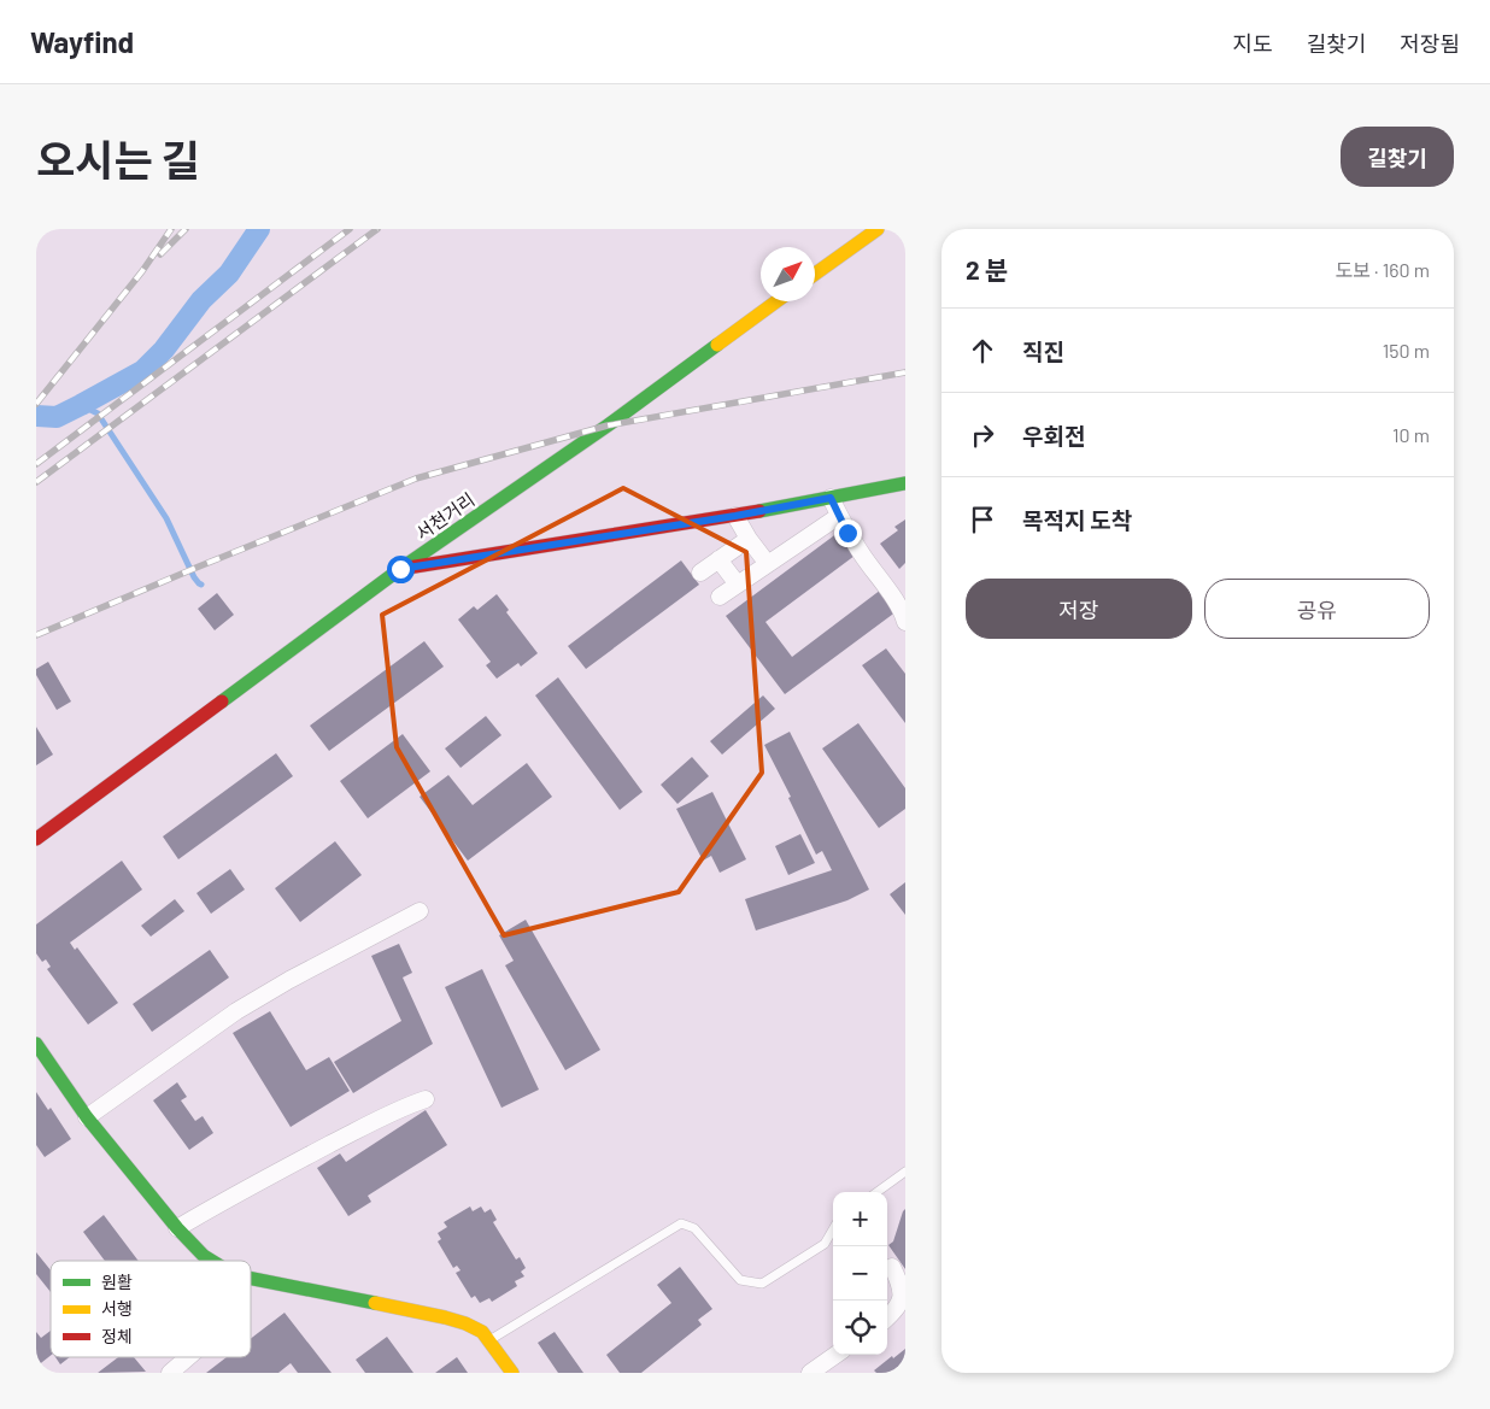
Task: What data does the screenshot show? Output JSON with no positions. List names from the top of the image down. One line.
{"streets":{"street":["서천거리"]},"legend":["원활","서행","정체"],"north":"top right","page":{"header":"Wayfind","nav":["지도","길찾기","저장됨"],"title":"오시는 길","buttons":["길찾기",["저장","공유"]],"heading":["2 분","도보 · 160 m"],"list":[["직진","150 m"],["우회전","10 m"],"목적지 도착"],"map_buttons":["+","−"]}}
